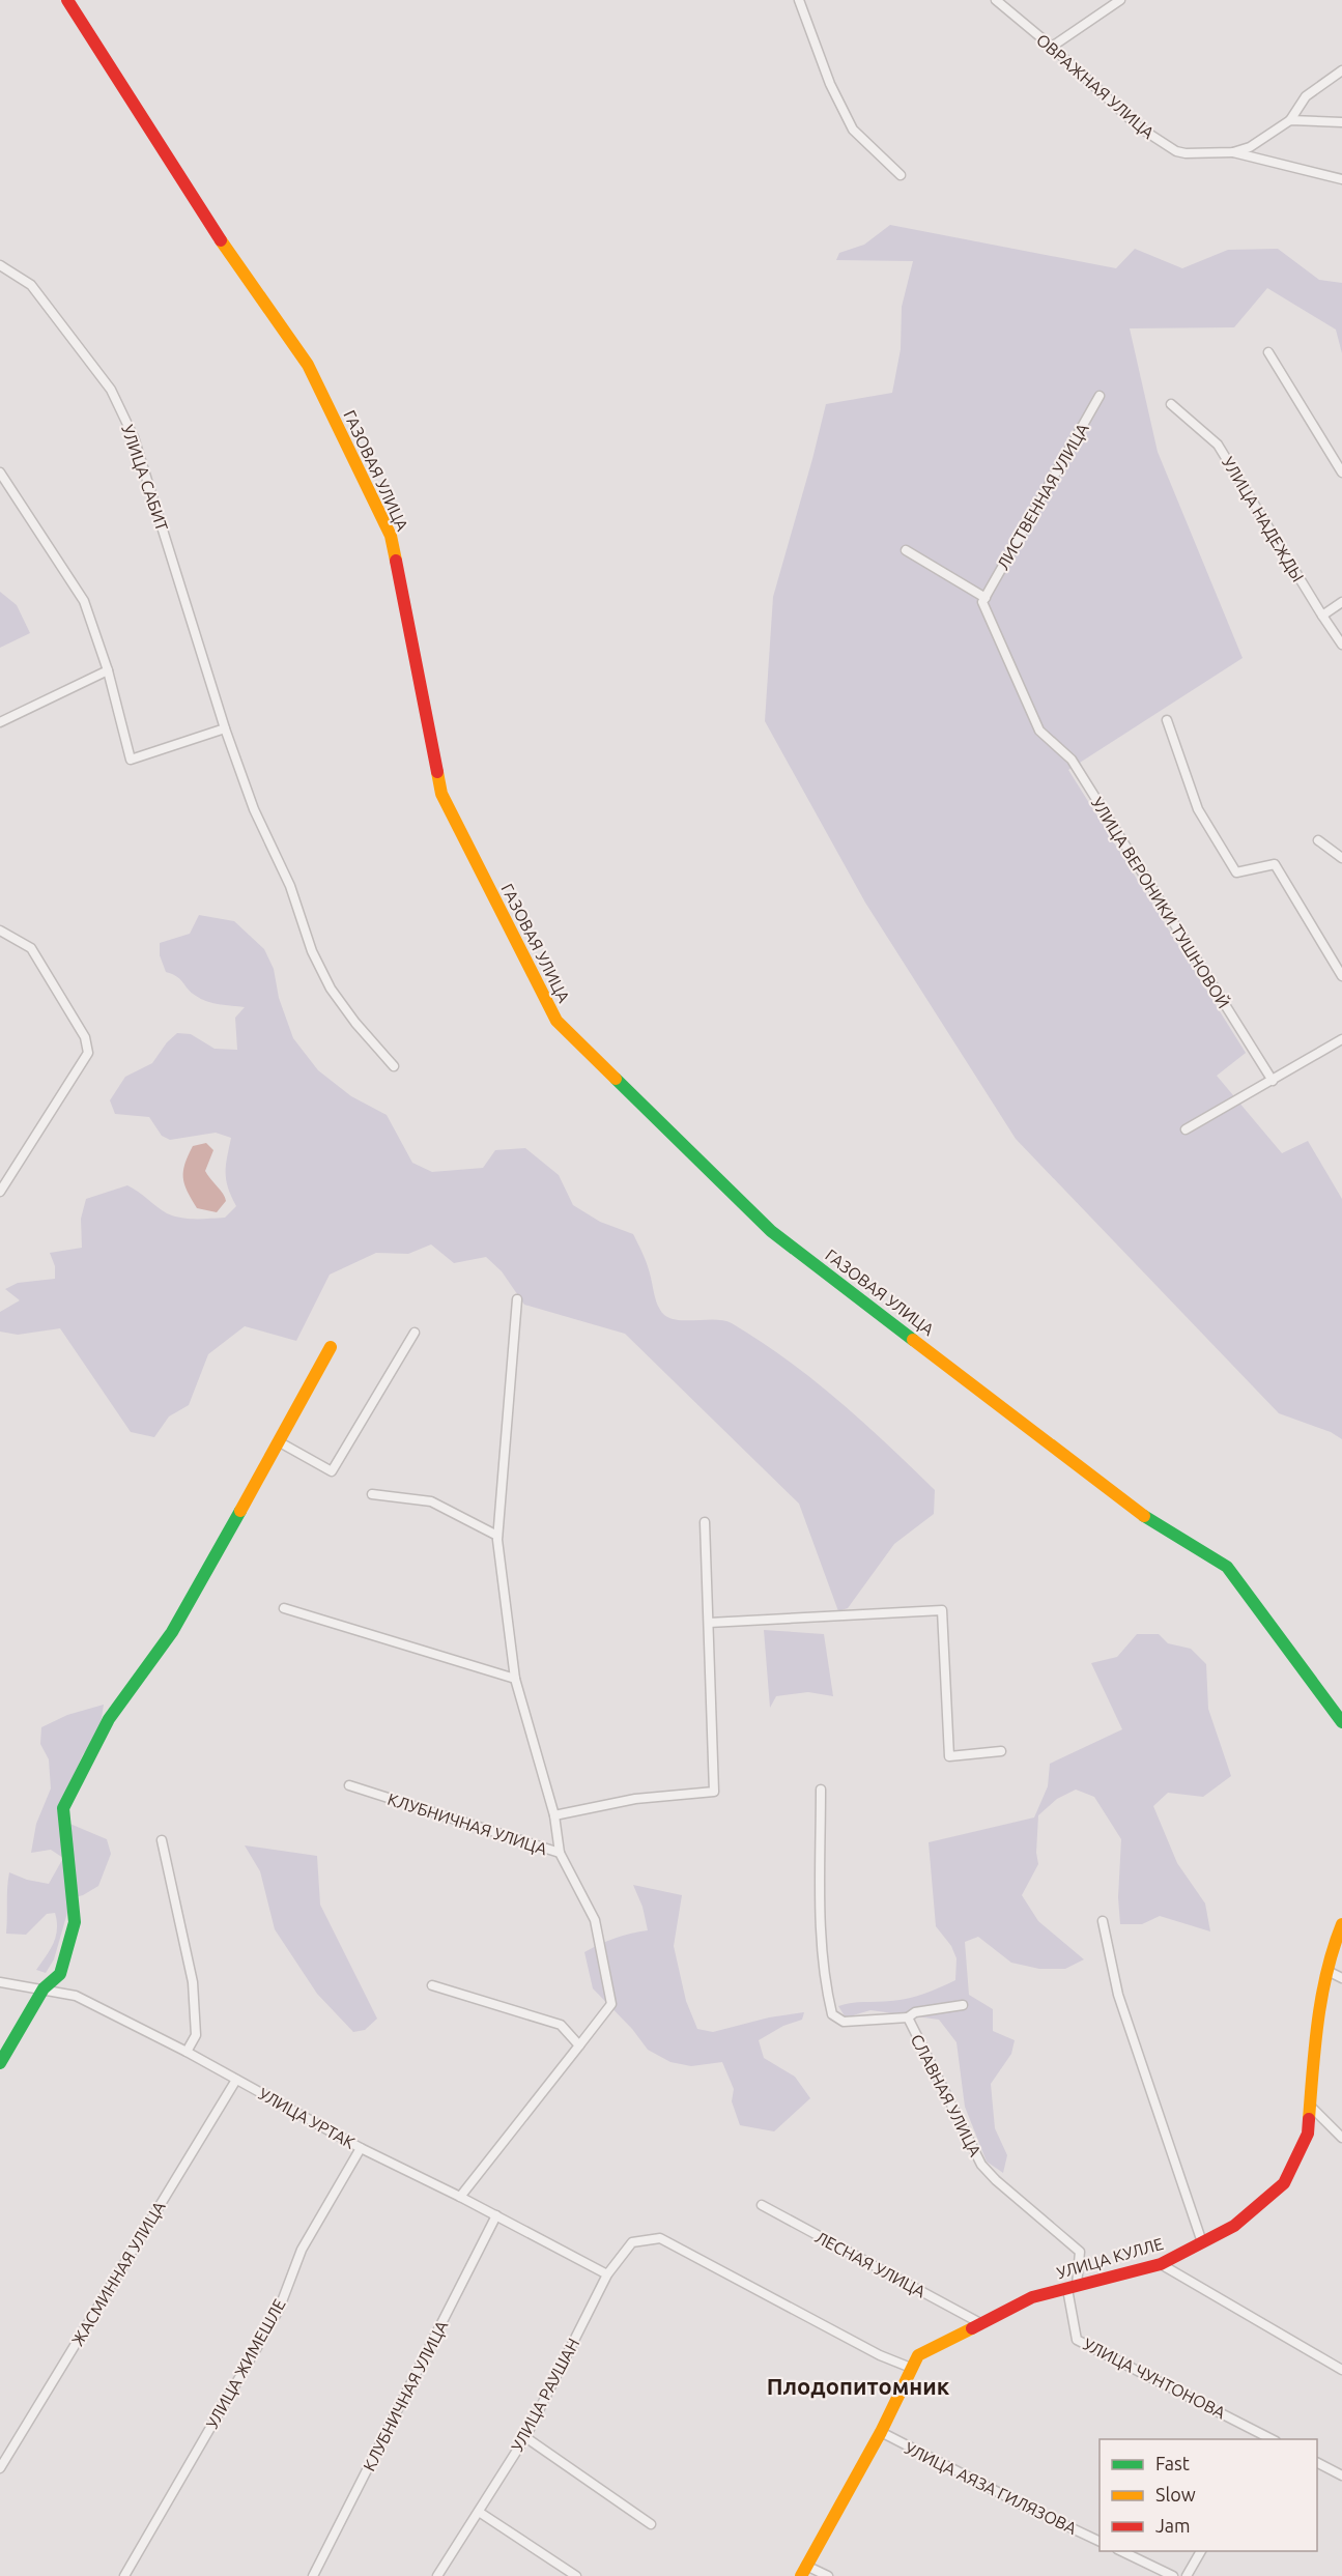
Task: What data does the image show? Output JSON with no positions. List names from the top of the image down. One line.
{"streets":{"street":["ОВРАЖНАЯ УЛИЦА","ГАЗОВАЯ УЛИЦА","УЛИЦА САБИТ","ЛИСТВЕННАЯ УЛИЦА","УЛИЦА НАДЕЖДЫ","УЛИЦА ВЕРОНИКИ ТУШНОВОЙ","КЛУБНИЧНАЯ УЛИЦА","СЛАВНАЯ УЛИЦА","УЛИЦА УРТАК","УЛИЦА КУЛЛЕ","ЛЕСНАЯ УЛИЦА","ЖАСМИННАЯ УЛИЦА","УЛИЦА ЖИМЕШЛЕ","УЛИЦА ЧУНТОНОВА","УЛИЦА РАУШАН","УЛИЦА АЯЗА ГИЛЯЗОВА"]},"crossings":[["ЛИСТВЕННАЯ УЛИЦА","УЛИЦА ВЕРОНИКИ ТУШНОВОЙ"],["КЛУБНИЧНАЯ УЛИЦА","УЛИЦА УРТАК"],["СЛАВНАЯ УЛИЦА","УЛИЦА КУЛЛЕ"],["СЛАВНАЯ УЛИЦА","УЛИЦА ЧУНТОНОВА"],["УЛИЦА УРТАК","ЖАСМИННАЯ УЛИЦА"],["УЛИЦА УРТАК","УЛИЦА ЖИМЕШЛЕ"],["УЛИЦА УРТАК","УЛИЦА РАУШАН"],["УЛИЦА КУЛЛЕ","ЛЕСНАЯ УЛИЦА"],["УЛИЦА КУЛЛЕ","УЛИЦА ЧУНТОНОВА"],["УЛИЦА КУЛЛЕ","УЛИЦА РАУШАН"],["УЛИЦА КУЛЛЕ","УЛИЦА АЯЗА ГИЛЯЗОВА"]],"districts":["Плодопитомник"],"legend":["Fast","Slow","Jam"]}
